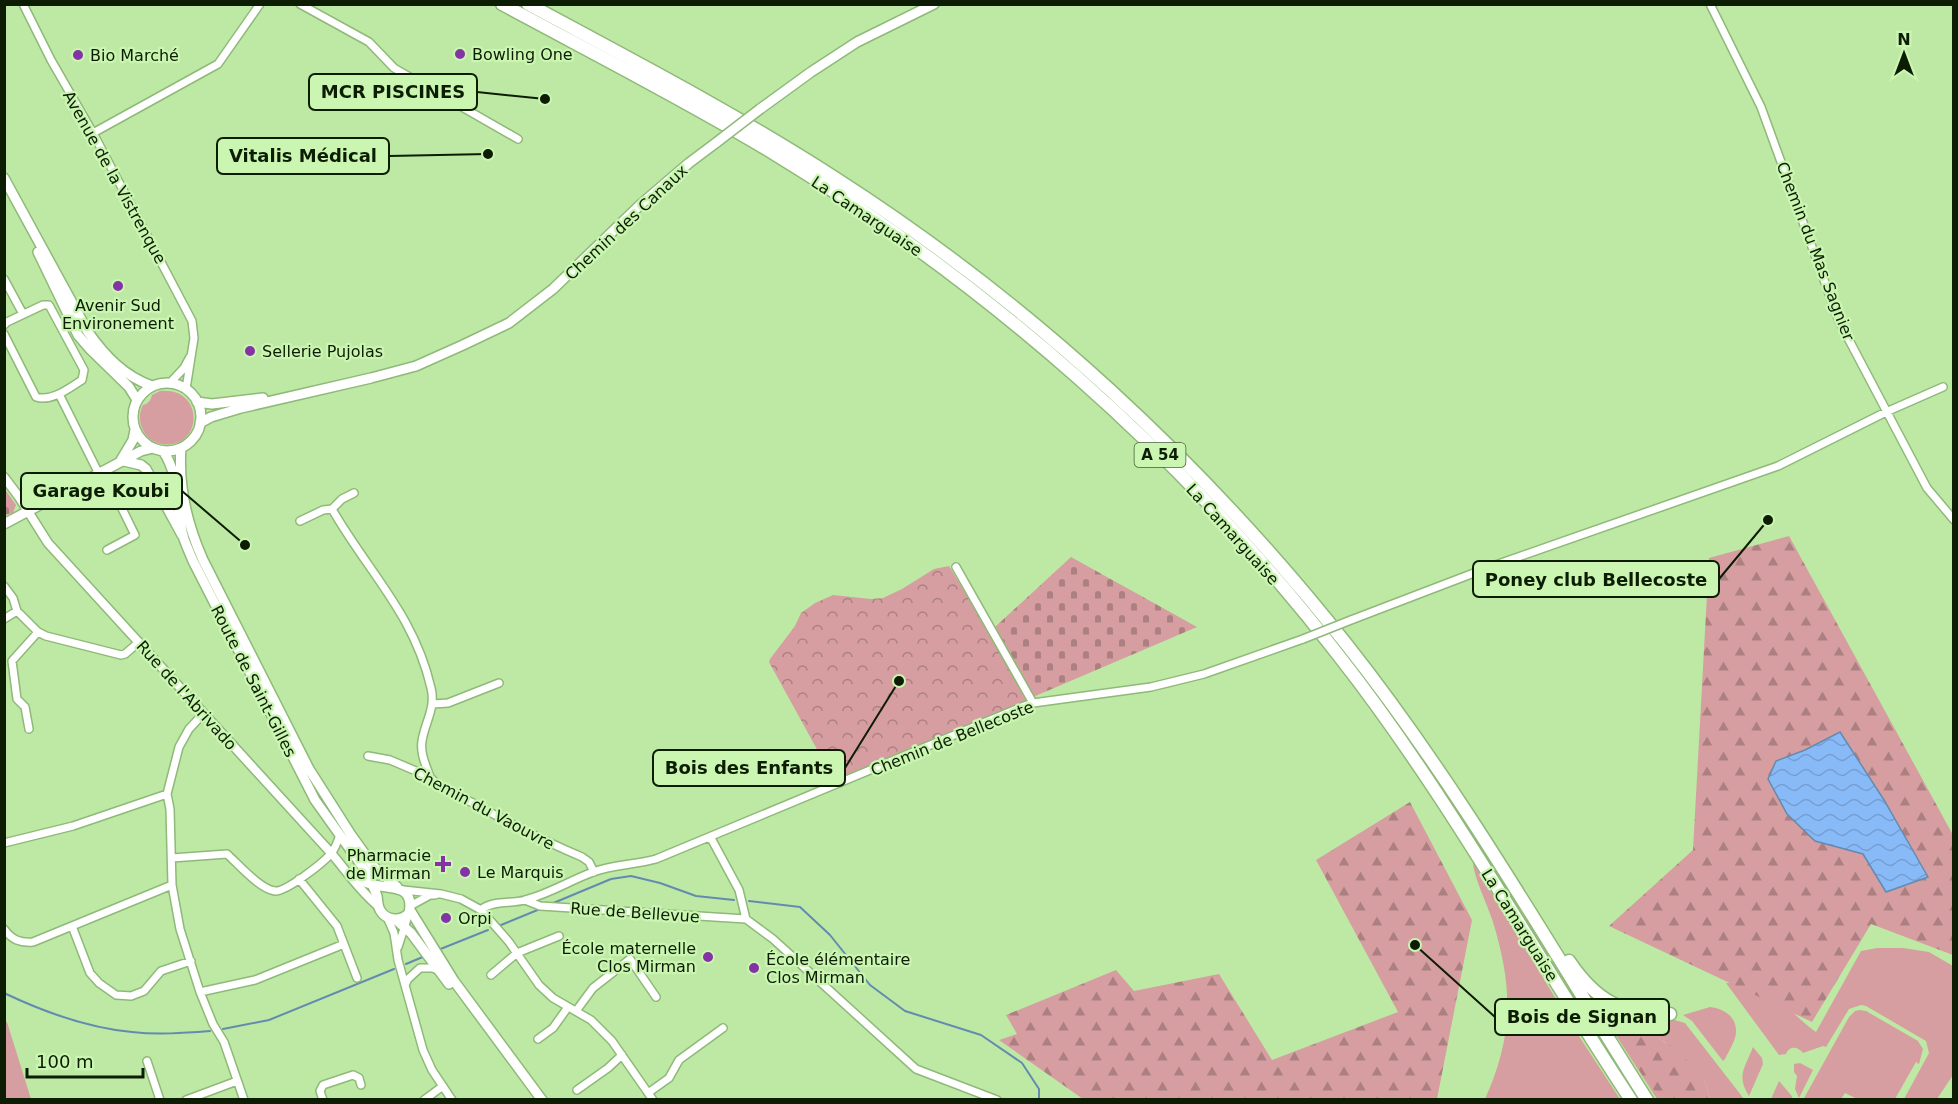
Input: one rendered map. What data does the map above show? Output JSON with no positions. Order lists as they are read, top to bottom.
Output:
{
  "streets": {
    "highway": ["La Camarguaise", "A 54"],
    "main road": ["Chemin des Canaux", "Route de Saint-Gilles"],
    "street": [
      "Avenue de la Vistrenque",
      "Chemin du Mas Sagnier",
      "Rue de l'Abrivado",
      "Chemin de Bellecoste",
      "Chemin du Vaouvre",
      "Rue de Bellevue"
    ]
  },
  "crossings": [
    ["Avenue de la Vistrenque", "Chemin des Canaux"],
    ["Avenue de la Vistrenque", "Route de Saint-Gilles"],
    ["Chemin des Canaux", "Route de Saint-Gilles"],
    ["Chemin du Mas Sagnier", "Chemin de Bellecoste"],
    ["Route de Saint-Gilles", "Rue de l'Abrivado"],
    ["Chemin de Bellecoste", "Chemin du Vaouvre"],
    ["Chemin de Bellecoste", "Rue de Bellevue"]
  ],
  "places": {
    "other": [
      "Bowling One",
      "Bio Marché",
      "MCR PISCINES",
      "Vitalis Médical",
      "Avenir Sud Environement",
      "Sellerie Pujolas",
      "Poney club Bellecoste",
      "Garage Koubi",
      "Bois des Enfants",
      "Le Marquis",
      "Orpi",
      "Bois de Signan",
      "École maternelle Clos Mirman",
      "École élémentaire Clos Mirman"
    ],
    "health": ["Pharmacie de Mirman"]
  },
  "scale_bar": "100 m",
  "north": "top"
}
